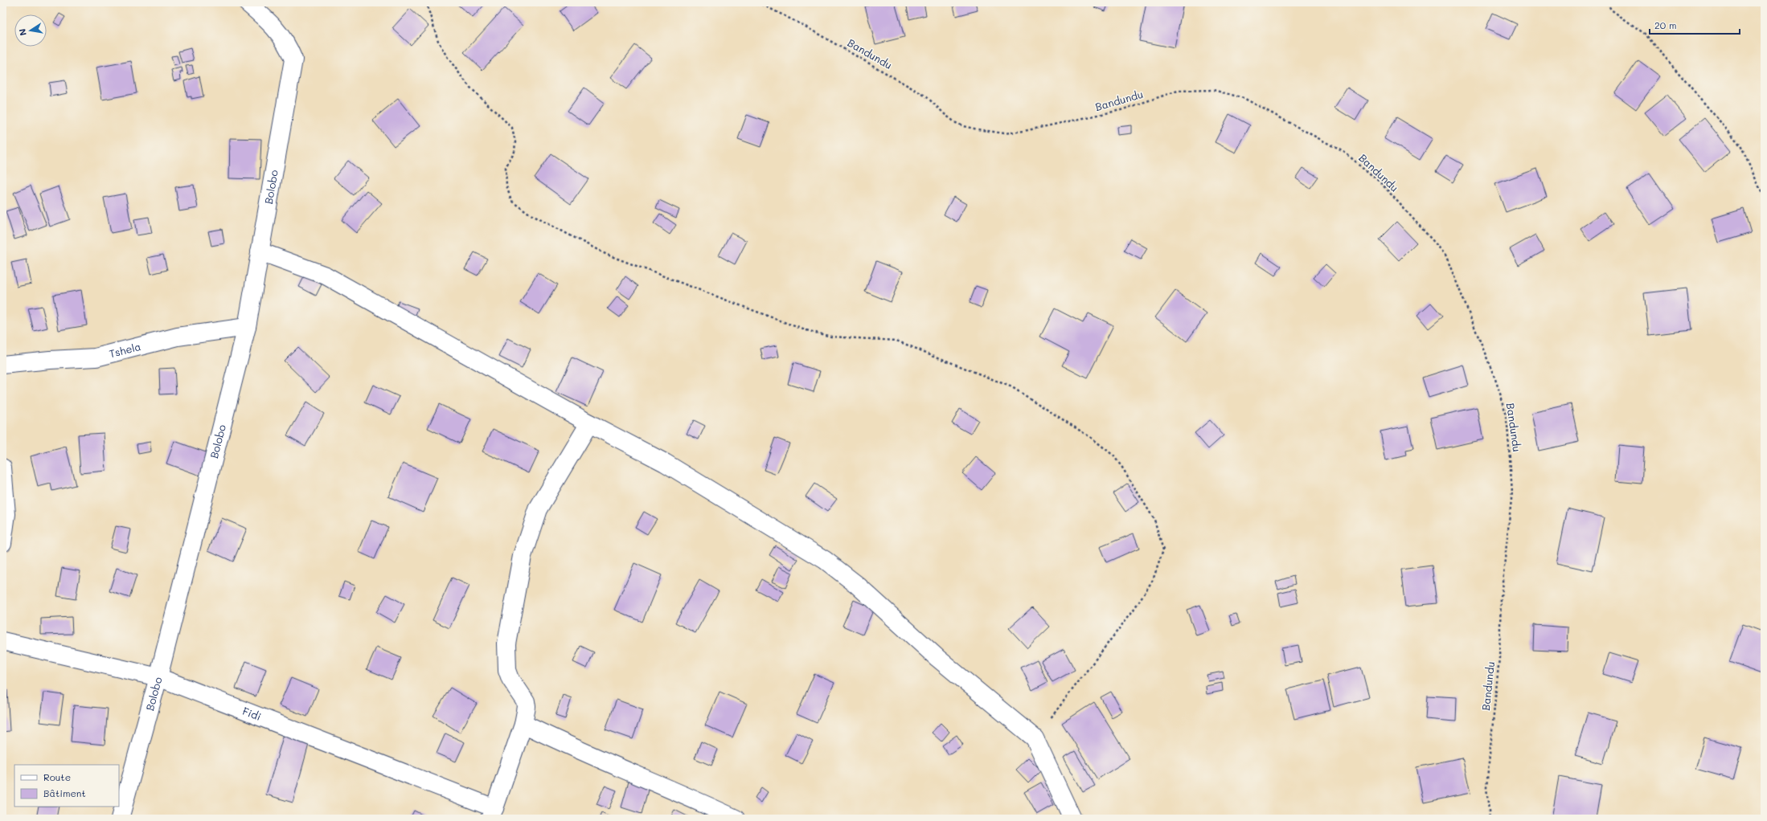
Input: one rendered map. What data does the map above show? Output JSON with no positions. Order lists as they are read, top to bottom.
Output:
{
  "streets": {
    "street": ["Bolobo", "Tshela", "Fidi"],
    "path": ["Bandundu"]
  },
  "crossings": [
    ["Bolobo", "Tshela"],
    ["Bolobo", "Fidi"]
  ],
  "legend": ["Route", "Bâtiment"],
  "scale_bar": "20 m",
  "north": "left"
}
